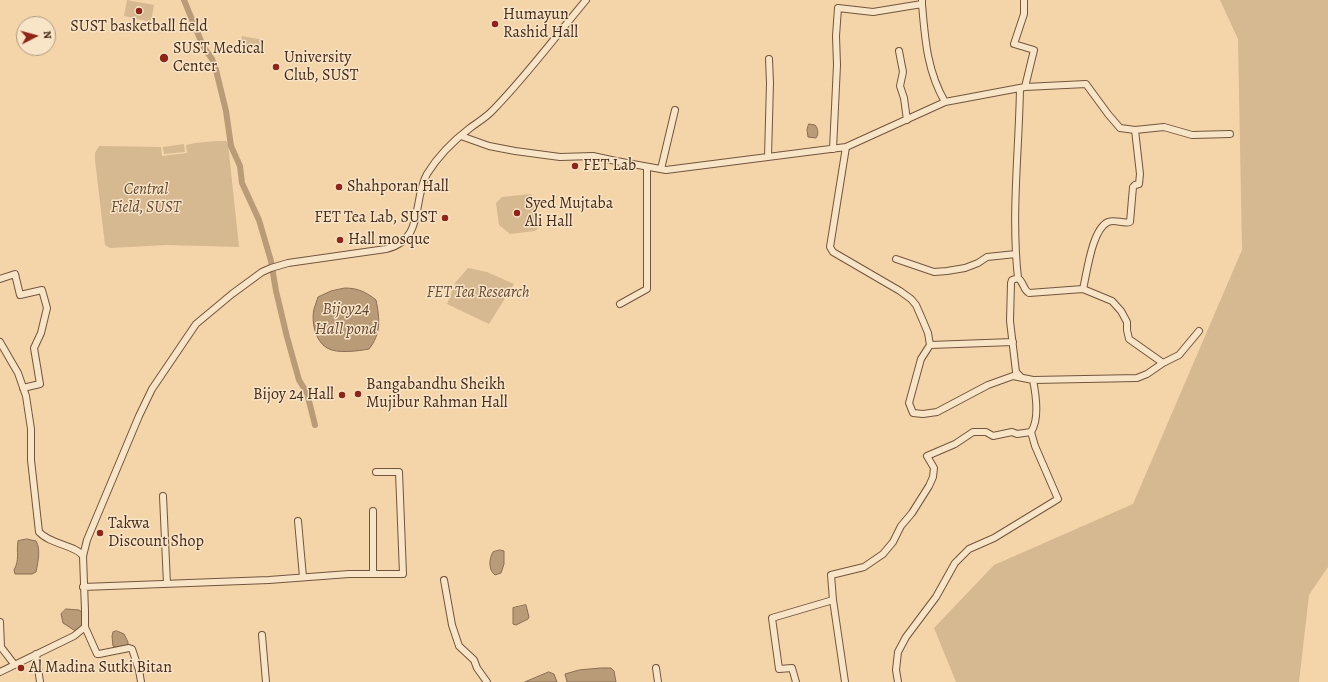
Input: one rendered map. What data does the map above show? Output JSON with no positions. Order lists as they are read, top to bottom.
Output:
{
  "water": ["Bijoy24 Hall pond"],
  "parks": ["Central Field, SUST", "FET Tea Research"],
  "places": [
    "SUST basketball field",
    "Humayun Rashid Hall",
    "SUST Medical Center",
    "University Club, SUST",
    "FET Lab",
    "Shahporan Hall",
    "Syed Mujtaba Ali Hall",
    "FET Tea Lab, SUST",
    "Hall mosque",
    "Bangabandhu Sheikh Mujibur Rahman Hall",
    "Bijoy 24 Hall",
    "Takwa Discount Shop",
    "Al Madina Sutki Bitan"
  ],
  "north": "right"
}
